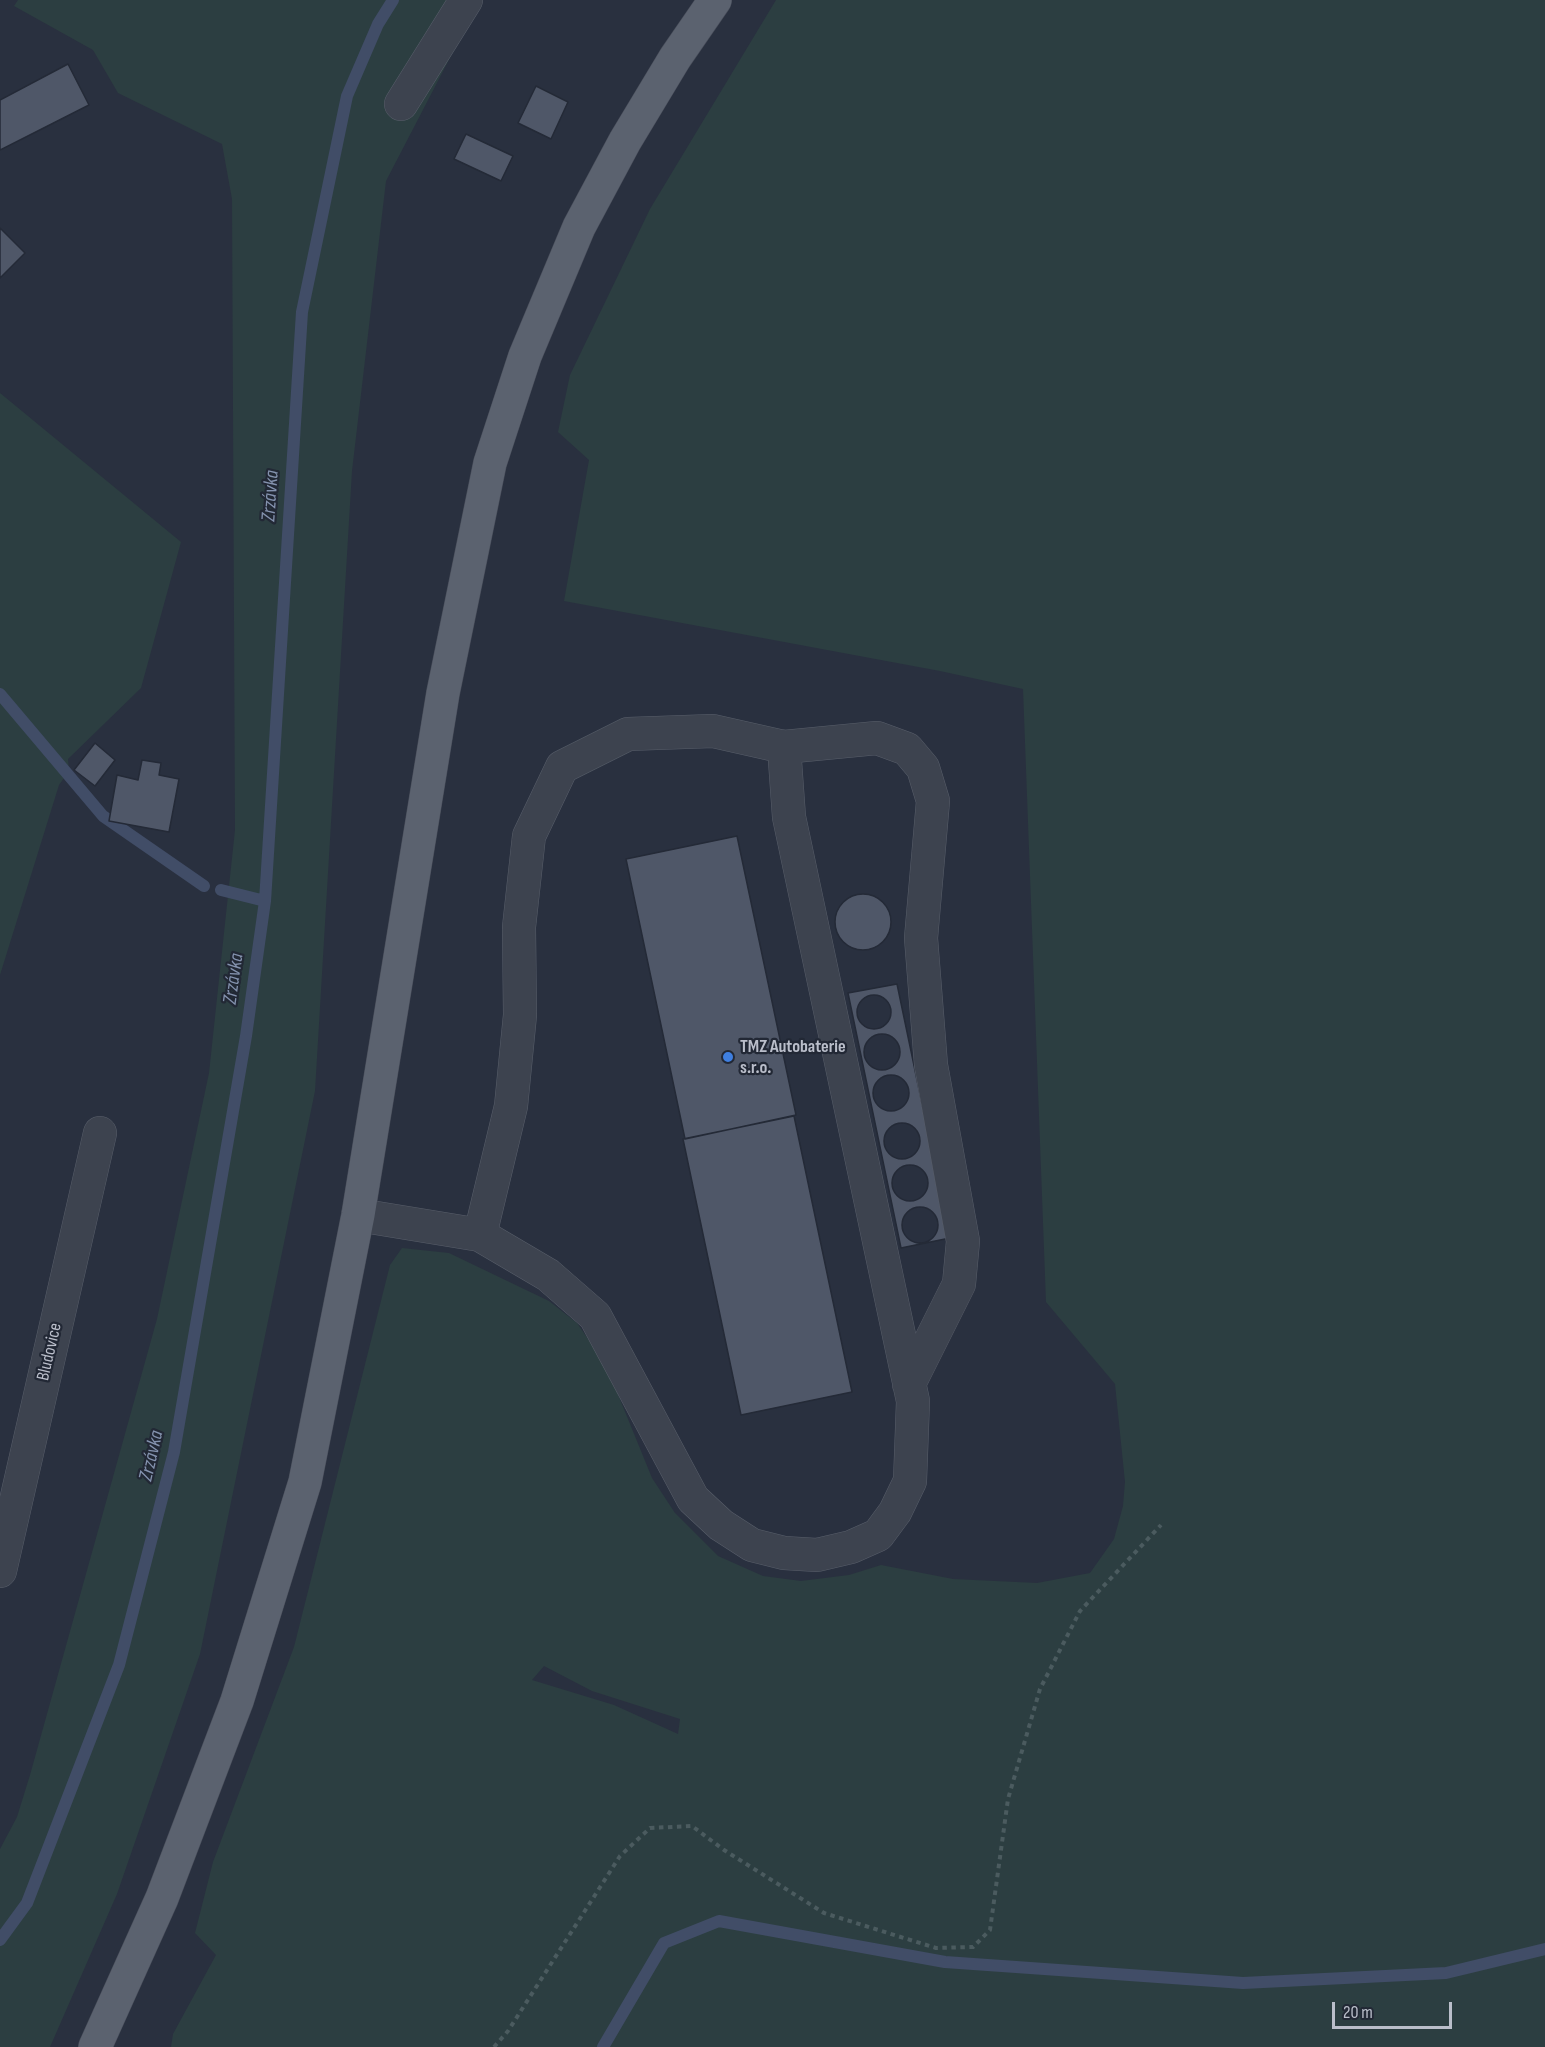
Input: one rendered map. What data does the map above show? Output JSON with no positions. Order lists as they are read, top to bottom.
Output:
{
  "streets": {
    "street": ["Bludovice"]
  },
  "water": ["Zrzávka"],
  "places": ["TMZ Autobaterie s.r.o."],
  "scale_bar": "20 m"
}
